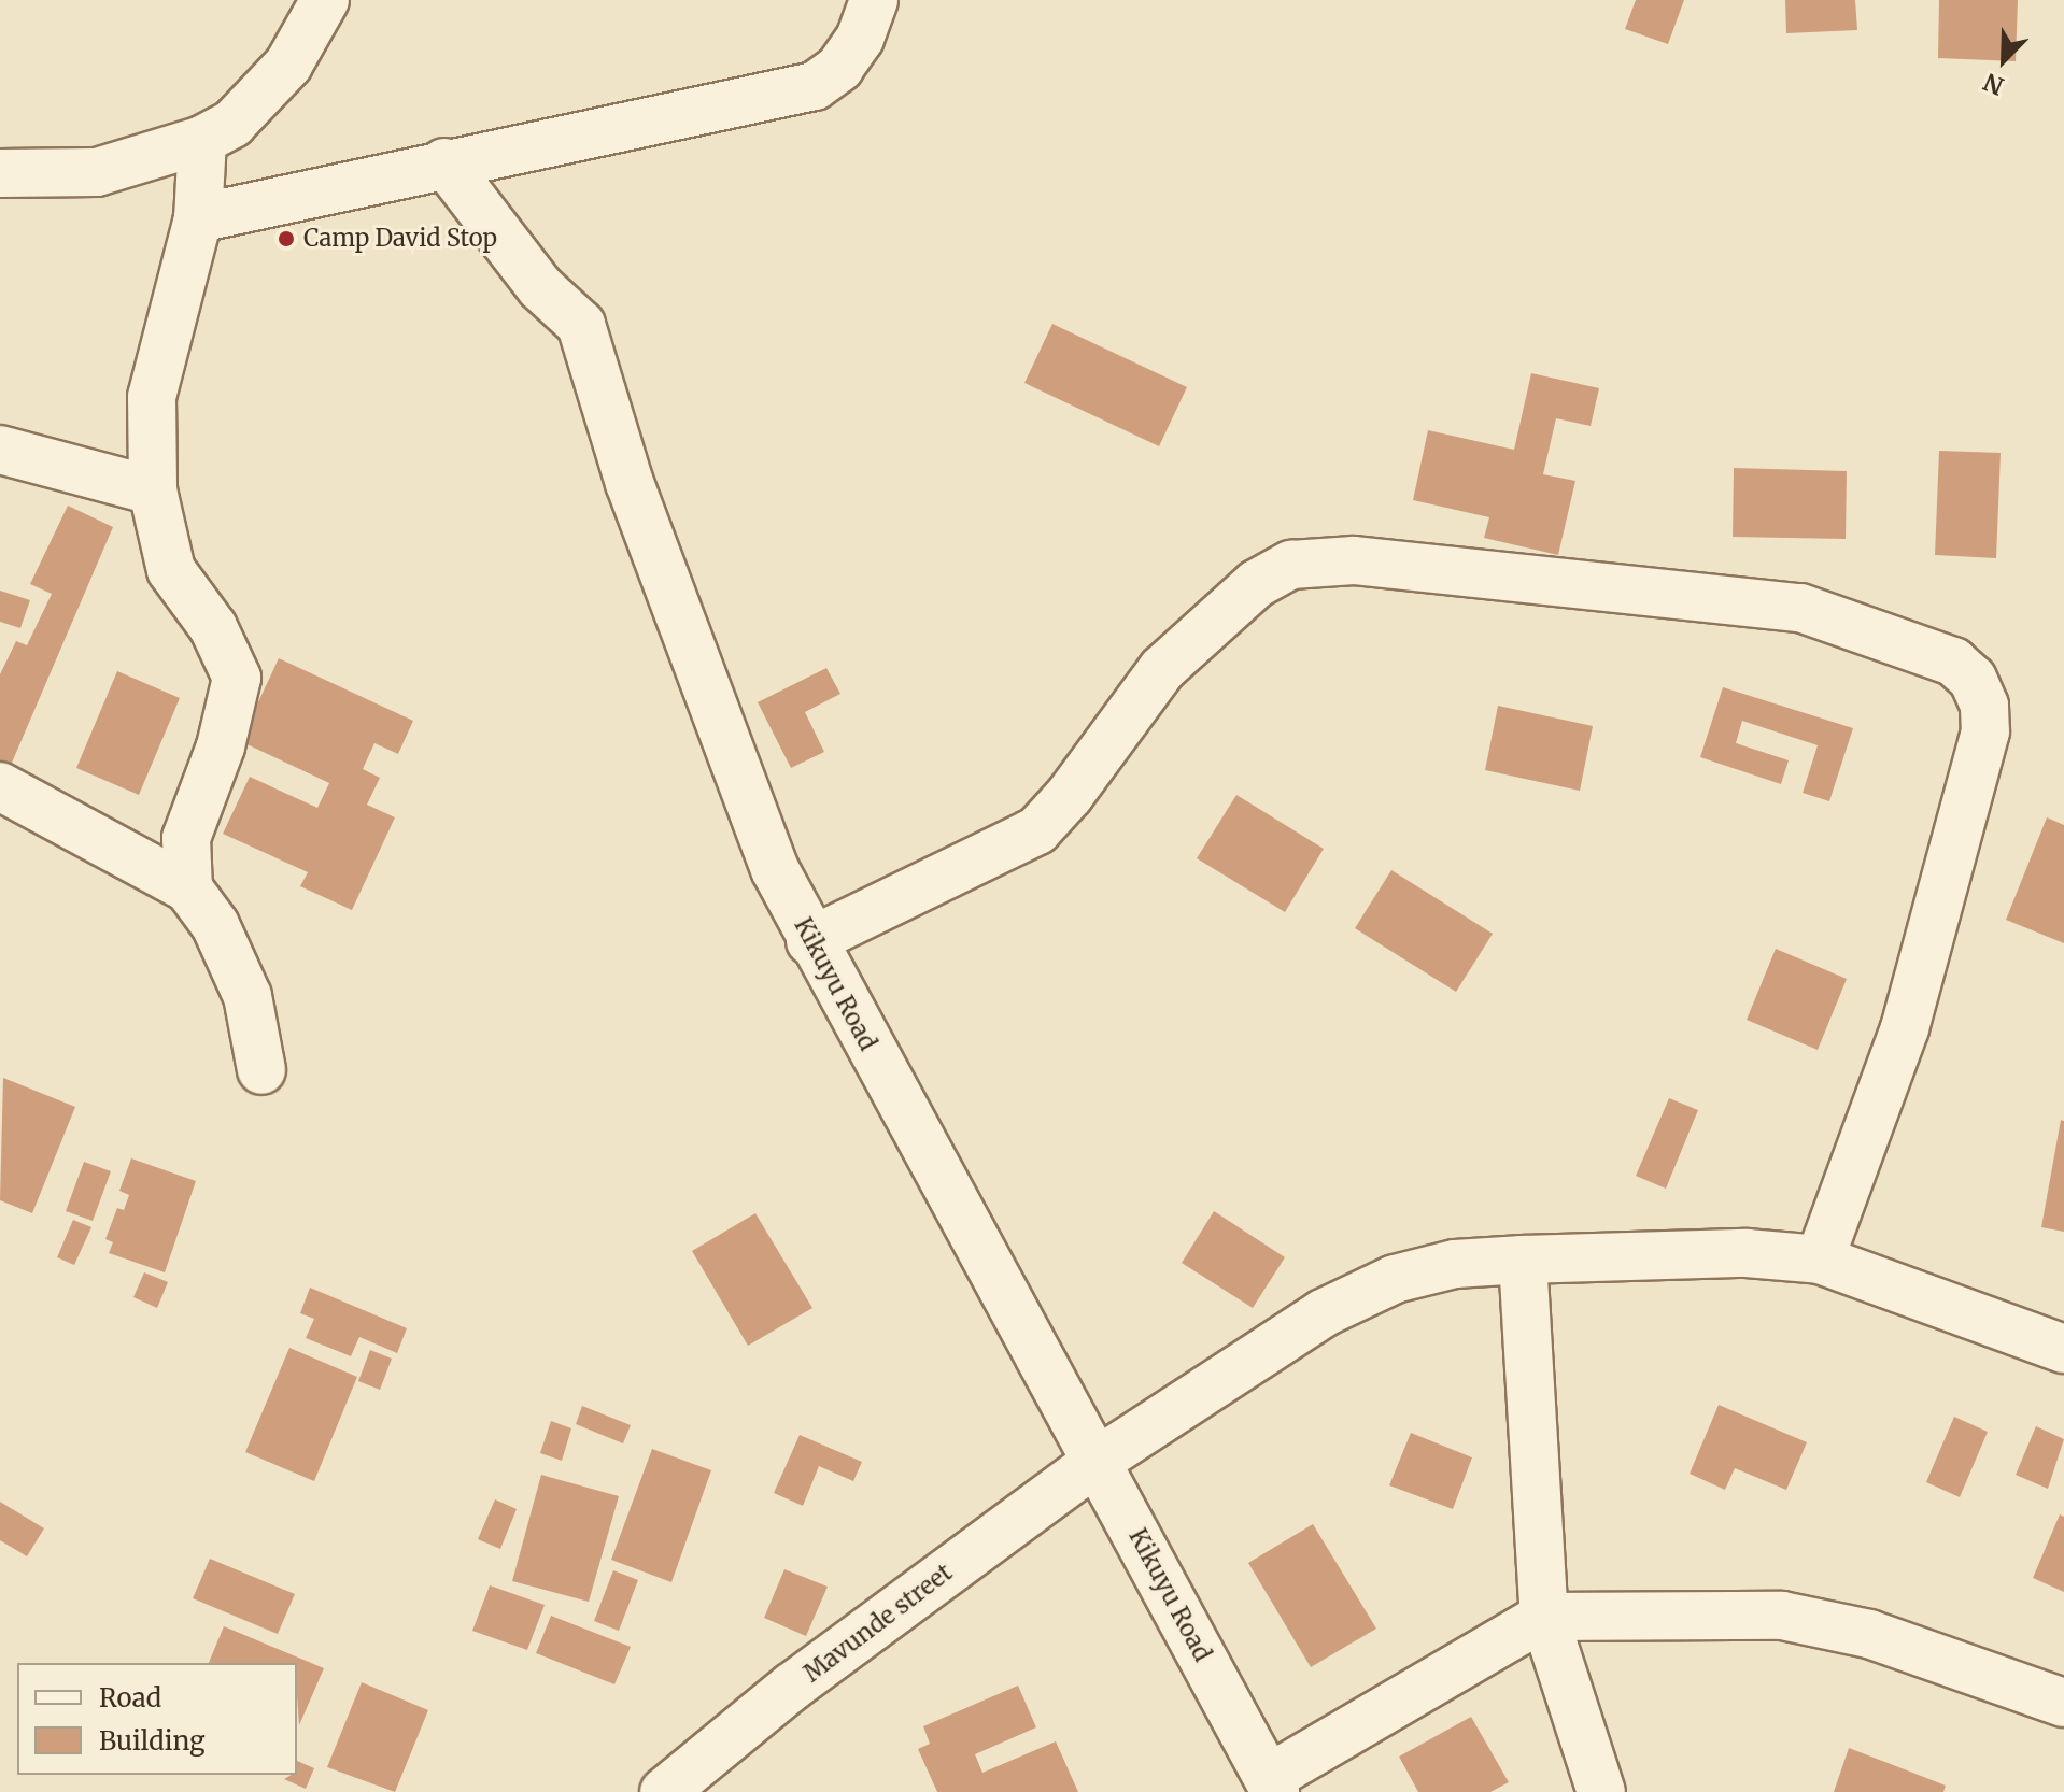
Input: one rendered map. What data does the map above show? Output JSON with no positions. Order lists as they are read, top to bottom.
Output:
{
  "streets": {
    "street": ["Kikuyu Road", "Mavunde street"]
  },
  "crossings": [
    ["Kikuyu Road", "Mavunde street"]
  ],
  "places": ["Camp David Stop"],
  "legend": ["Road", "Building"],
  "north": "bottom left"
}
